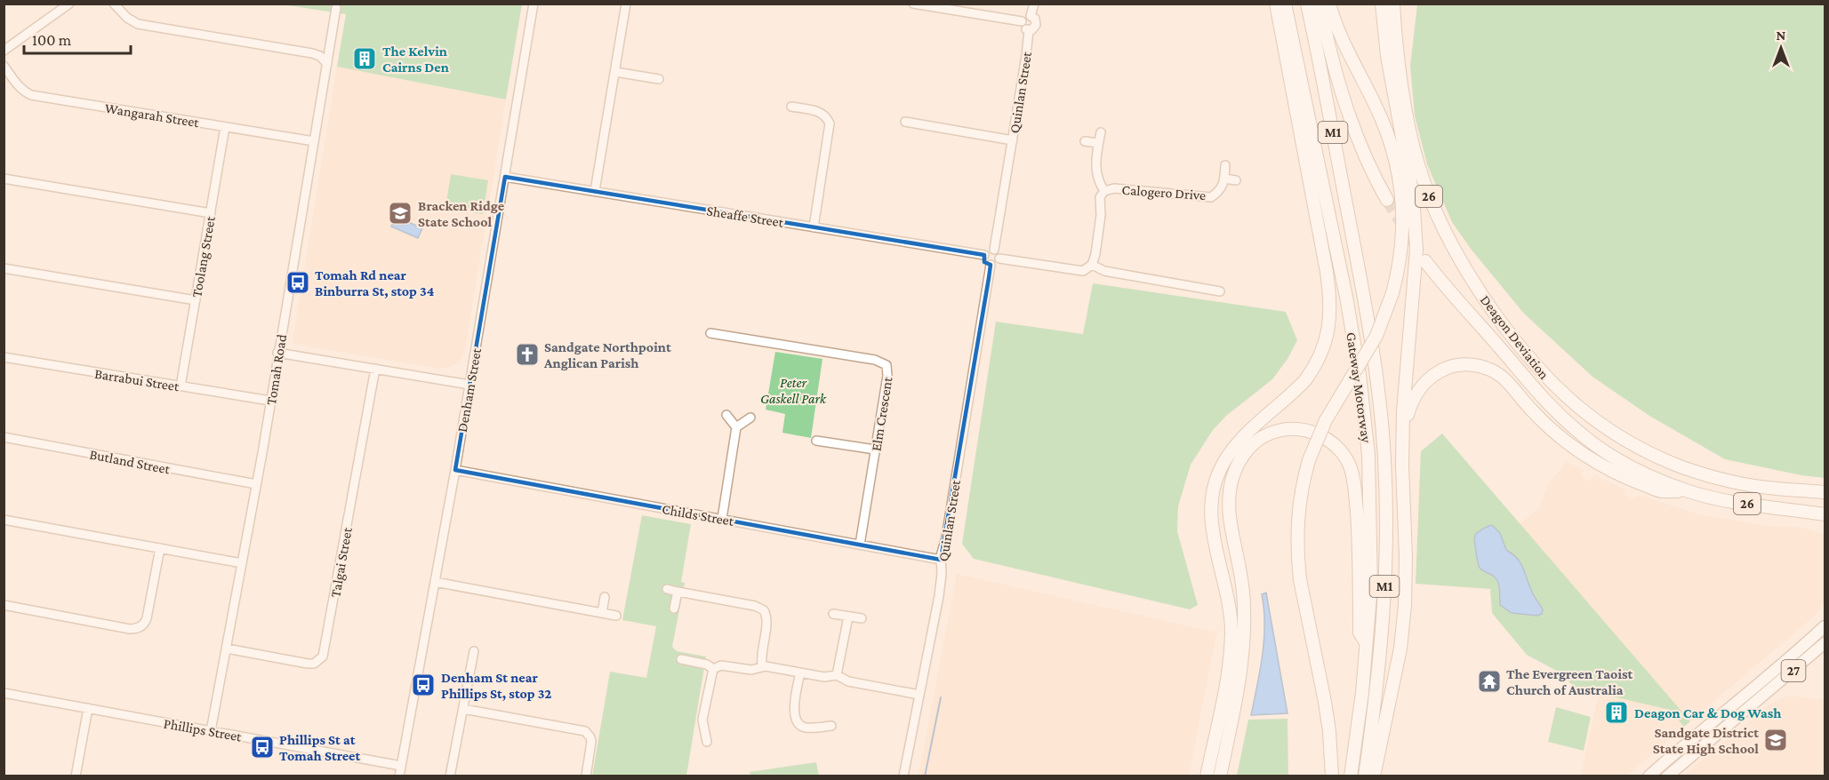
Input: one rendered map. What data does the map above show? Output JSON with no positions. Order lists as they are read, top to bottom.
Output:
{
  "streets": {
    "highway": [
      "M1",
      "26",
      "Deagon Deviation",
      "Gateway Motorway"
    ],
    "main road": ["27"],
    "street": [
      "Quinlan Street",
      "Wangarah Street",
      "Calogero Drive",
      "Sheaffe Street",
      "Toolang Street",
      "Tomah Road",
      "Barrabui Street",
      "Denham Street",
      "Elm Crescent",
      "Butland Street",
      "Childs Street",
      "Talgai Street",
      "Phillips Street"
    ]
  },
  "crossings": [
    ["Quinlan Street", "Sheaffe Street"],
    ["Quinlan Street", "Childs Street"],
    ["Wangarah Street", "Toolang Street"],
    ["Wangarah Street", "Tomah Road"],
    ["Sheaffe Street", "Denham Street"],
    ["Toolang Street", "Barrabui Street"],
    ["Tomah Road", "Barrabui Street"],
    ["Tomah Road", "Butland Street"],
    ["Tomah Road", "Talgai Street"],
    ["Tomah Road", "Phillips Street"],
    ["Denham Street", "Childs Street"],
    ["Denham Street", "Phillips Street"],
    ["Elm Crescent", "Childs Street"]
  ],
  "parks": ["Peter Gaskell Park"],
  "places": {
    "building": ["The Kelvin Cairns Den", "Deagon Car & Dog Wash"],
    "school or university": ["Bracken Ridge State School", "Sandgate District State High School"],
    "bus stop": ["Tomah Rd near Binburra St, stop 34", "Denham St near Phillips St, stop 32", "Phillips St at Tomah Street"],
    "church": ["Sandgate Northpoint Anglican Parish"],
    "temple": ["The Evergreen Taoist Church of Australia"]
  },
  "scale_bar": "100 m",
  "north": "top"
}
